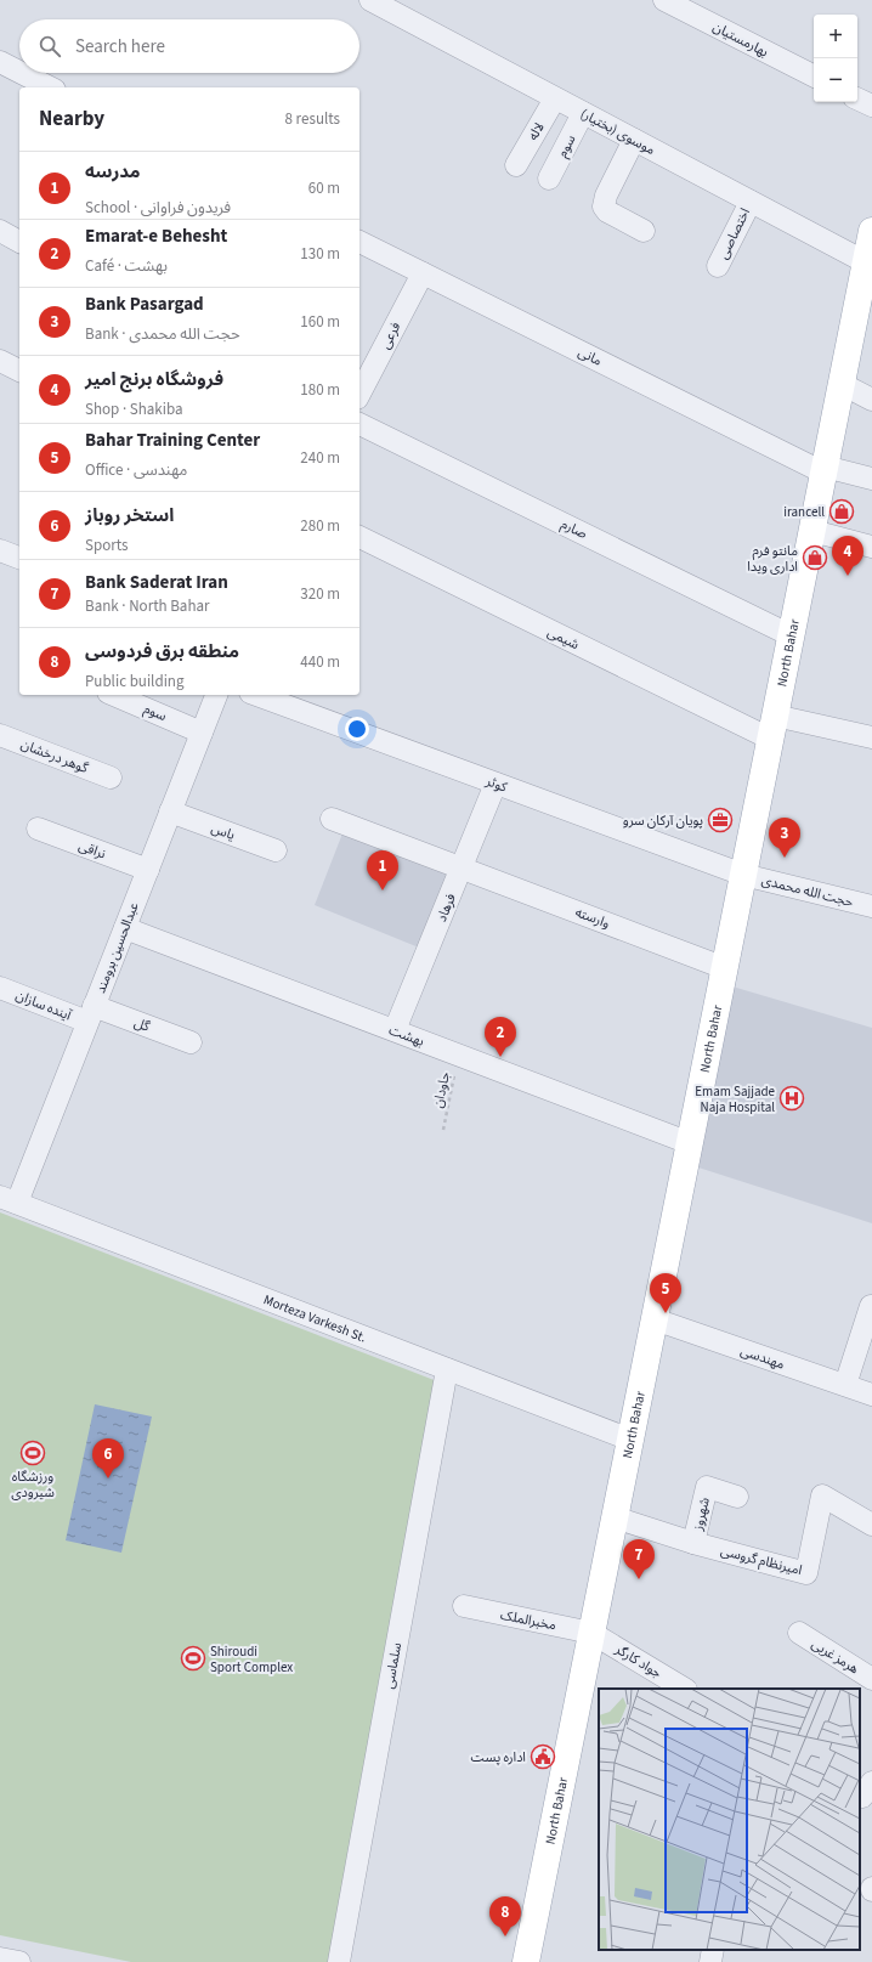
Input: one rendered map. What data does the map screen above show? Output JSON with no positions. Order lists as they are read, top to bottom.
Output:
{
  "streets": {
    "main road": ["North Bahar"],
    "street": [
      "بهارمستیان",
      "لاله",
      "موسوی (بختیار)",
      "سوم",
      "اختصاصی",
      "فرعی",
      "مانی",
      "صارم",
      "شیمی",
      "گوهر درخشان",
      "کوثر",
      "یاس",
      "نراقی",
      "حجت الله محمدی",
      "فرهاد",
      "وارسته",
      "عبدالحسین برومند",
      "آینده سازان",
      "گل",
      "بهشت",
      "Morteza Varkesh St.",
      "مهندسی",
      "شهروز",
      "امیرنظام گروسی",
      "مخبرالملک",
      "هرمز غربی",
      "جواد کارگر",
      "سلماسی"
    ],
    "path": ["جاودان"]
  },
  "crossings": [
    ["لاله", "موسوی (بختیار)"],
    ["موسوی (بختیار)", "سوم"],
    ["موسوی (بختیار)", "اختصاصی"],
    ["موسوی (بختیار)", "North Bahar"],
    ["سوم", "عبدالحسین برومند"],
    ["فرعی", "مانی"],
    ["مانی", "North Bahar"],
    ["صارم", "North Bahar"],
    ["شیمی", "North Bahar"],
    ["North Bahar", "کوثر"],
    ["North Bahar", "حجت الله محمدی"],
    ["North Bahar", "وارسته"],
    ["North Bahar", "بهشت"],
    ["North Bahar", "Morteza Varkesh St."],
    ["North Bahar", "مهندسی"],
    ["North Bahar", "امیرنظام گروسی"],
    ["North Bahar", "مخبرالملک"],
    ["North Bahar", "جواد کارگر"],
    ["کوثر", "حجت الله محمدی"],
    ["کوثر", "فرهاد"],
    ["یاس", "عبدالحسین برومند"],
    ["نراقی", "عبدالحسین برومند"],
    ["فرهاد", "وارسته"],
    ["فرهاد", "بهشت"],
    ["عبدالحسین برومند", "آینده سازان"],
    ["عبدالحسین برومند", "گل"],
    ["عبدالحسین برومند", "بهشت"],
    ["عبدالحسین برومند", "Morteza Varkesh St."],
    ["آینده سازان", "گل"],
    ["بهشت", "جاودان"],
    ["Morteza Varkesh St.", "سلماسی"],
    ["شهروز", "امیرنظام گروسی"],
    ["مخبرالملک", "جواد کارگر"]
  ],
  "places": {
    "shop": ["irancell", "مانتو فرم اداری ویدا"],
    "office": ["پویان آرکان سرو"],
    "hospital": ["Emam Sajjade Naja Hospital"],
    "sports": ["ورزشگاه شیرودی", "Shiroudi Sport Complex"],
    "public building": ["اداره پست"]
  },
  "page": {
    "map_buttons": ["+", "−"],
    "search": "Search here",
    "heading": ["Nearby", "8 results"],
    "list": [
      {
        "mark": "1",
        "name": "مدرسه",
        "note": "School · فریدون فراوانی",
        "value": "60 m"
      },
      {
        "mark": "2",
        "name": "Emarat-e Behesht",
        "note": "Café · بهشت",
        "value": "130 m"
      },
      {
        "mark": "3",
        "name": "Bank Pasargad",
        "note": "Bank · حجت الله محمدی",
        "value": "160 m"
      },
      {
        "mark": "4",
        "name": "فروشگاه برنج امیر",
        "note": "Shop · Shakiba",
        "value": "180 m"
      },
      {
        "mark": "5",
        "name": "Bahar Training Center",
        "note": "Office · مهندسی",
        "value": "240 m"
      },
      {
        "mark": "6",
        "name": "استخر روباز",
        "note": "Sports",
        "value": "280 m"
      },
      {
        "mark": "7",
        "name": "Bank Saderat Iran",
        "note": "Bank · North Bahar",
        "value": "320 m"
      },
      {
        "mark": "8",
        "name": "منطقه برق فردوسی",
        "note": "Public building",
        "value": "440 m"
      }
    ],
    "pins": [
      "4",
      "3",
      "1",
      "2",
      "5",
      "6",
      "7",
      "8"
    ]
  }
}
